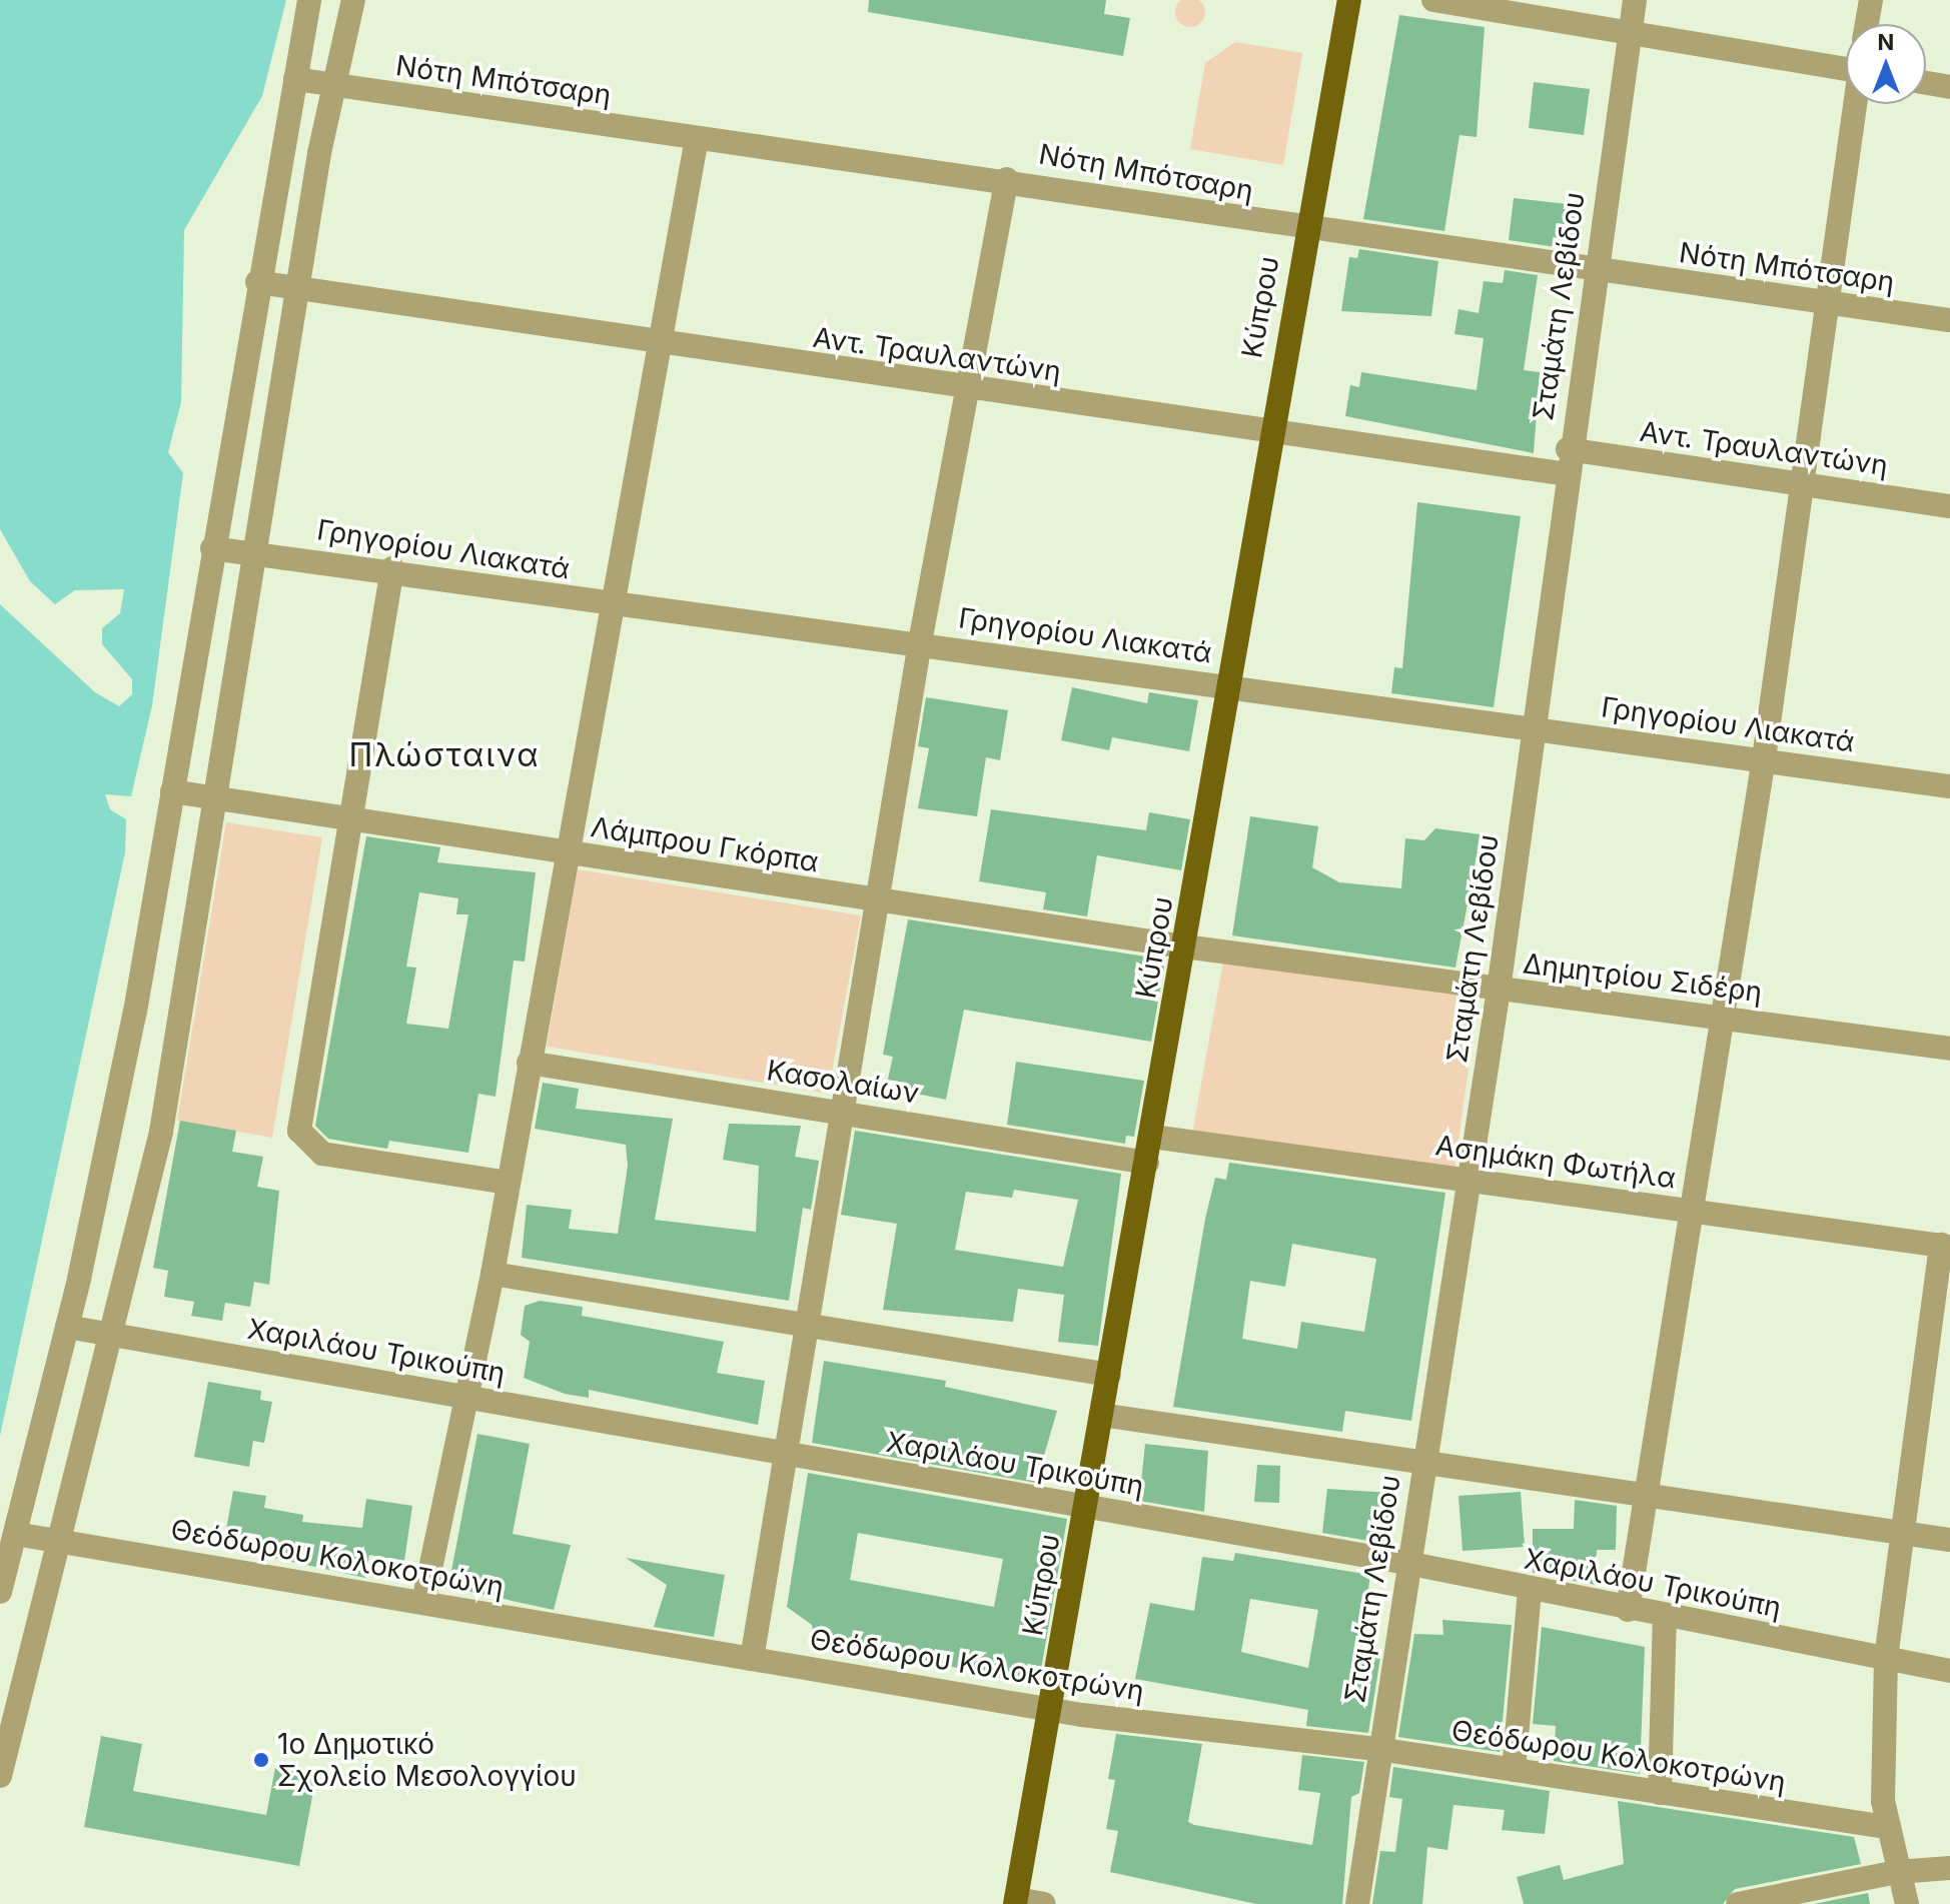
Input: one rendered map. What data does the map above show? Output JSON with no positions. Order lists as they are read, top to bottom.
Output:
{
  "streets": {
    "main road": ["Κύπρου"],
    "street": [
      "Νότη Μπότσαρη",
      "Σταμάτη Λεβίδου",
      "Αντ. Τραυλαντώνη",
      "Γρηγορίου Λιακατά",
      "Λάμπρου Γκόρπα",
      "Δημητρίου Σιδέρη",
      "Κασολαίων",
      "Ασημάκη Φωτήλα",
      "Χαριλάου Τρικούπη",
      "Θεόδωρου Κολοκοτρώνη"
    ]
  },
  "crossings": [
    ["Νότη Μπότσαρη", "Σταμάτη Λεβίδου"],
    ["Νότη Μπότσαρη", "Κύπρου"],
    ["Σταμάτη Λεβίδου", "Αντ. Τραυλαντώνη"],
    ["Σταμάτη Λεβίδου", "Γρηγορίου Λιακατά"],
    ["Σταμάτη Λεβίδου", "Δημητρίου Σιδέρη"],
    ["Σταμάτη Λεβίδου", "Ασημάκη Φωτήλα"],
    ["Σταμάτη Λεβίδου", "Χαριλάου Τρικούπη"],
    ["Σταμάτη Λεβίδου", "Θεόδωρου Κολοκοτρώνη"],
    ["Κύπρου", "Αντ. Τραυλαντώνη"],
    ["Κύπρου", "Γρηγορίου Λιακατά"],
    ["Κύπρου", "Λάμπρου Γκόρπα"],
    ["Κύπρου", "Δημητρίου Σιδέρη"],
    ["Κύπρου", "Κασολαίων"],
    ["Κύπρου", "Ασημάκη Φωτήλα"],
    ["Κύπρου", "Χαριλάου Τρικούπη"],
    ["Κύπρου", "Θεόδωρου Κολοκοτρώνη"],
    ["Λάμπρου Γκόρπα", "Δημητρίου Σιδέρη"]
  ],
  "districts": ["Πλώσταινα"],
  "places": ["1ο Δημοτικό Σχολείο Μεσολογγίου"],
  "north": "top"
}
